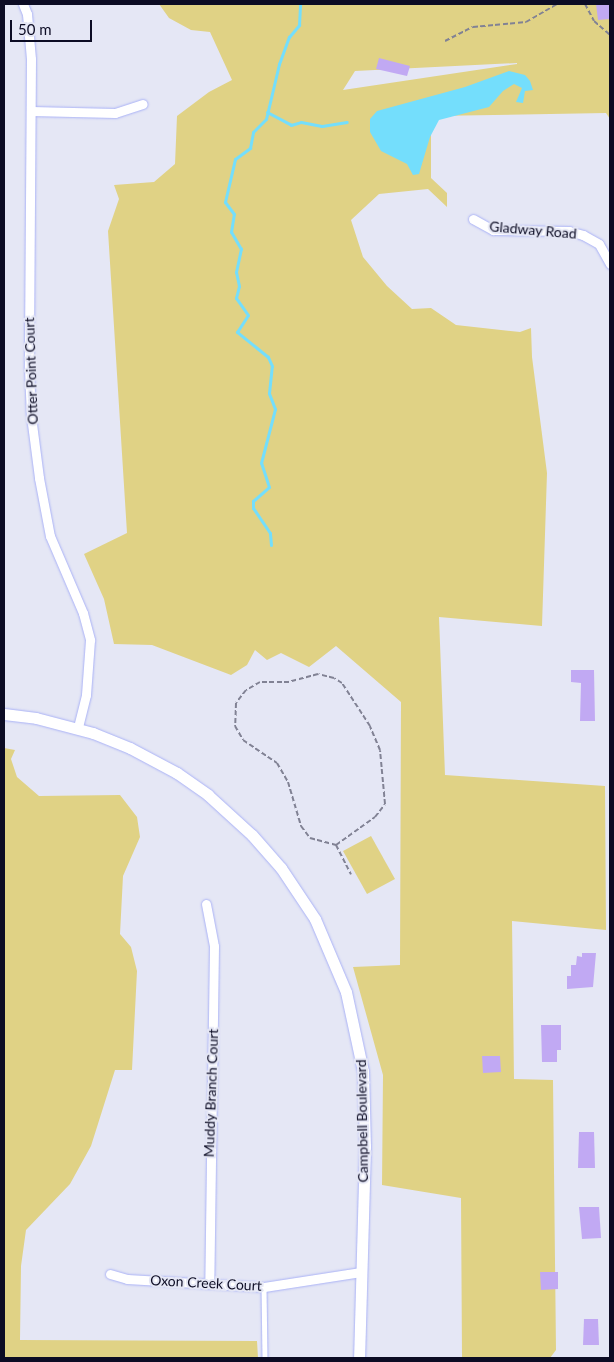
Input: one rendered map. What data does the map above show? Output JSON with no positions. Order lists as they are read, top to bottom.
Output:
{
  "streets": {
    "street": [
      "Gladway Road",
      "Otter Point Court",
      "Muddy Branch Court",
      "Campbell Boulevard",
      "Oxon Creek Court"
    ]
  },
  "crossings": [
    ["Otter Point Court", "Campbell Boulevard"],
    ["Muddy Branch Court", "Oxon Creek Court"],
    ["Campbell Boulevard", "Oxon Creek Court"]
  ],
  "scale_bar": "50 m"
}
